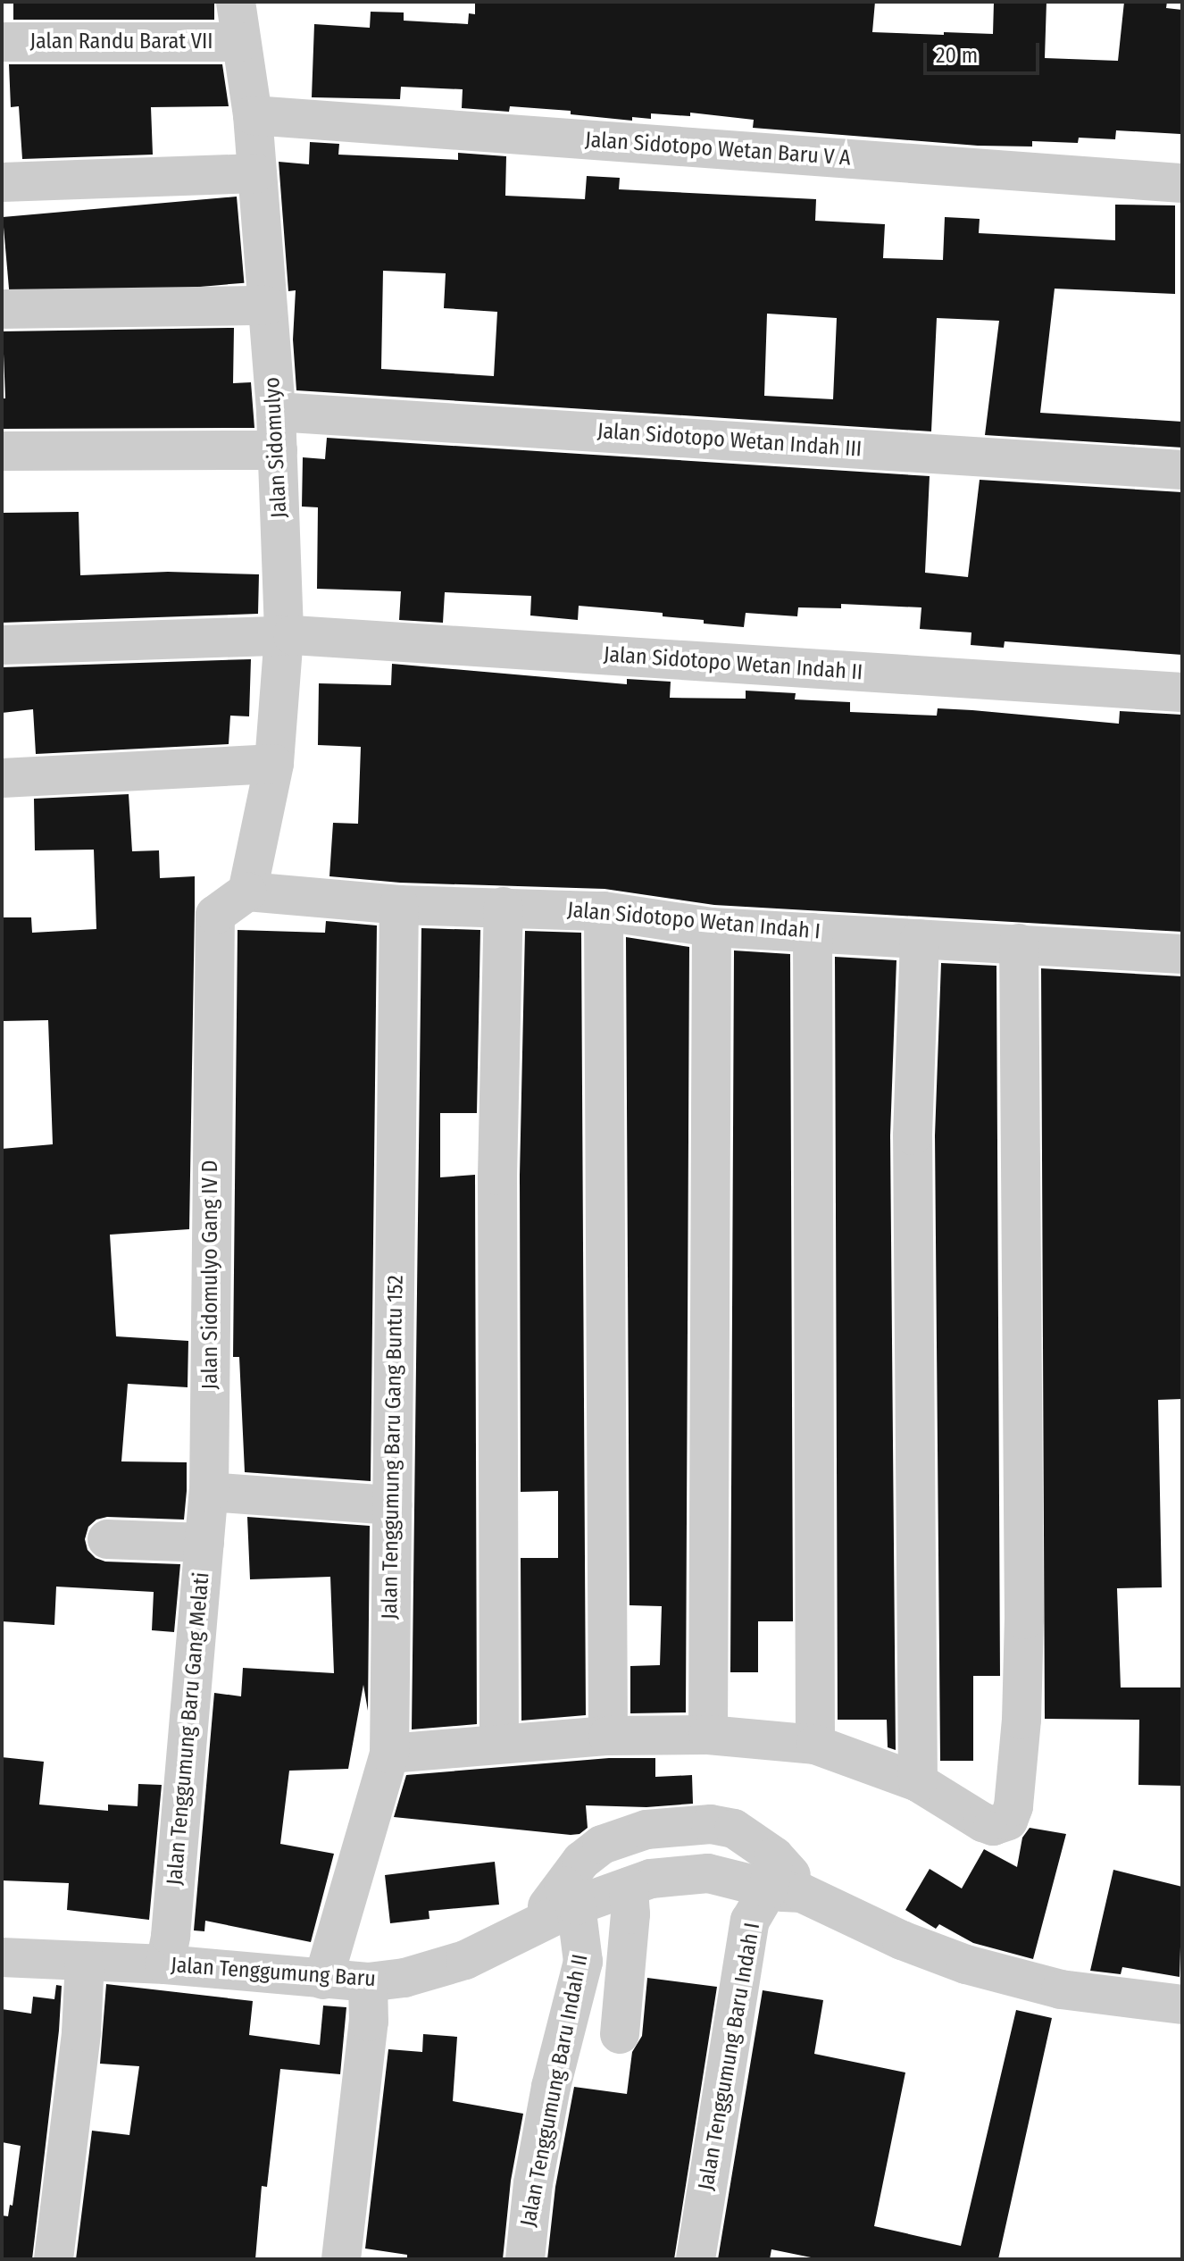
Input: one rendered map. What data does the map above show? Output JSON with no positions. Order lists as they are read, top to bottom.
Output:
{
  "streets": {
    "street": [
      "Jalan Randu Barat VII",
      "Jalan Sidotopo Wetan Baru V A",
      "Jalan Sidotopo Wetan Indah III",
      "Jalan Sidomulyo",
      "Jalan Sidotopo Wetan Indah II",
      "Jalan Sidotopo Wetan Indah I",
      "Jalan Sidomulyo Gang IV D",
      "Jalan Tenggumung Baru Gang Buntu 152",
      "Jalan Tenggumung Baru Gang Melati",
      "Jalan Tenggumung Baru",
      "Jalan Tenggumung Baru Indah I",
      "Jalan Tenggumung Baru Indah II"
    ]
  },
  "crossings": [
    ["Jalan Randu Barat VII", "Jalan Sidomulyo"],
    ["Jalan Sidotopo Wetan Baru V A", "Jalan Sidomulyo"],
    ["Jalan Sidotopo Wetan Indah III", "Jalan Sidomulyo"],
    ["Jalan Sidomulyo", "Jalan Sidotopo Wetan Indah II"],
    ["Jalan Sidomulyo", "Jalan Sidotopo Wetan Indah I"],
    ["Jalan Sidomulyo", "Jalan Sidomulyo Gang IV D"],
    ["Jalan Sidotopo Wetan Indah I", "Jalan Sidomulyo Gang IV D"],
    ["Jalan Sidotopo Wetan Indah I", "Jalan Tenggumung Baru Gang Buntu 152"],
    ["Jalan Sidomulyo Gang IV D", "Jalan Tenggumung Baru Gang Melati"],
    ["Jalan Tenggumung Baru Gang Buntu 152", "Jalan Tenggumung Baru"],
    ["Jalan Tenggumung Baru Gang Melati", "Jalan Tenggumung Baru"],
    ["Jalan Tenggumung Baru", "Jalan Tenggumung Baru Indah I"],
    ["Jalan Tenggumung Baru", "Jalan Tenggumung Baru Indah II"]
  ],
  "scale_bar": "20 m"
}
